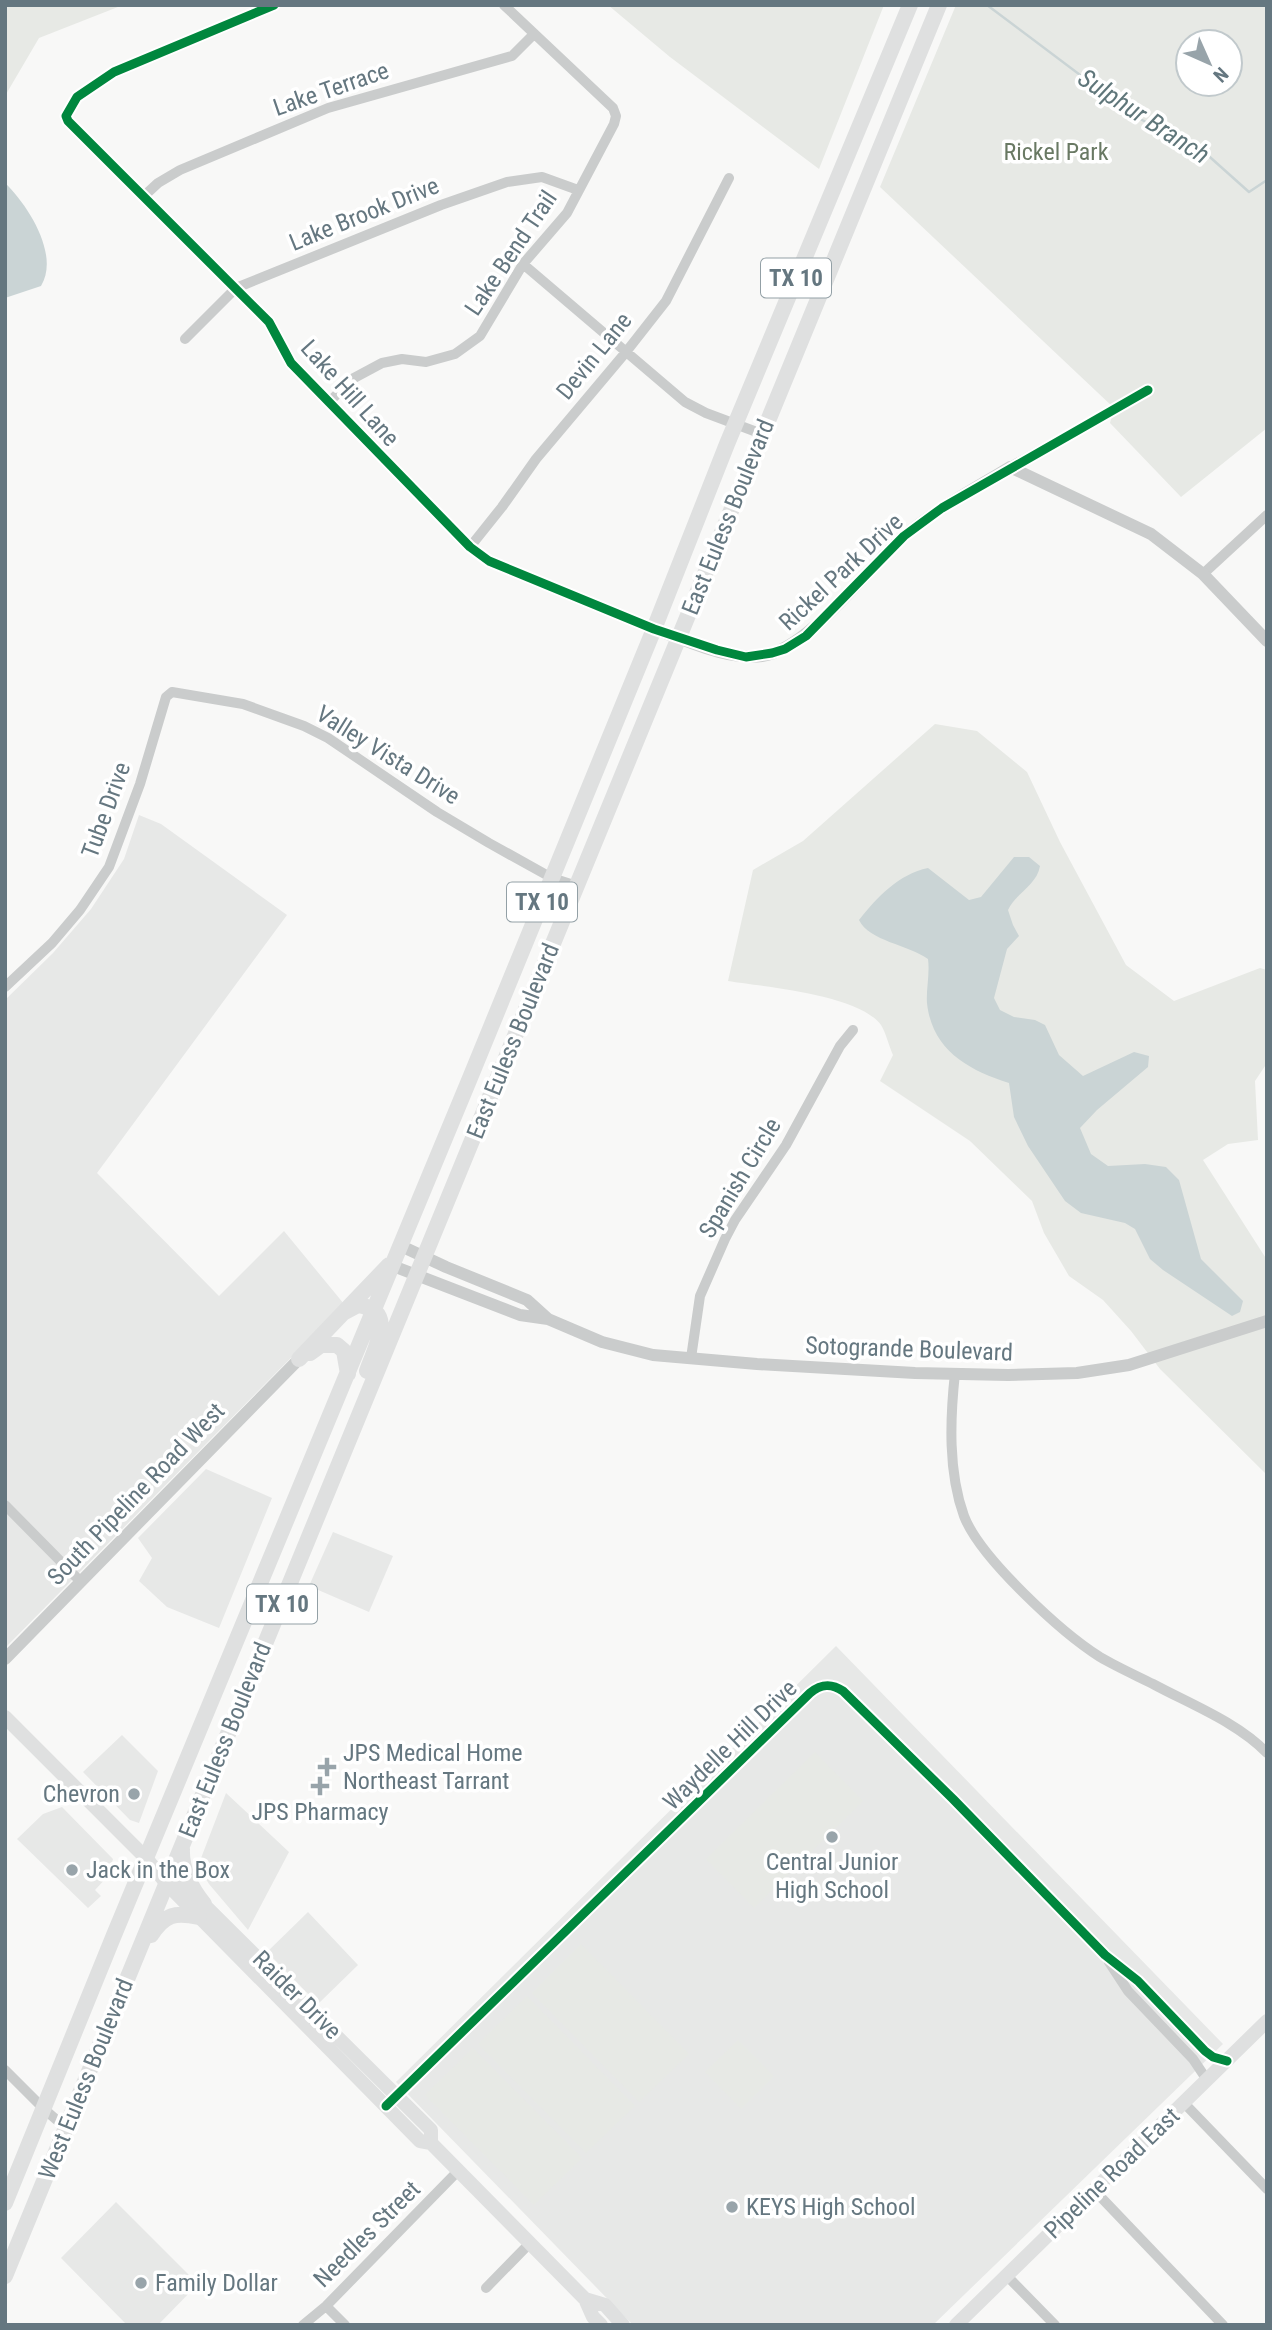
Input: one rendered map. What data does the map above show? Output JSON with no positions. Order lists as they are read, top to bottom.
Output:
{
  "streets": {
    "main road": [
      "TX 10",
      "East Euless Boulevard",
      "Raider Drive",
      "West Euless Boulevard",
      "Pipeline Road East"
    ],
    "street": [
      "Lake Terrace",
      "Lake Brook Drive",
      "Lake Bend Trail",
      "Devin Lane",
      "Lake Hill Lane",
      "Rickel Park Drive",
      "Valley Vista Drive",
      "Tube Drive",
      "Spanish Circle",
      "Sotogrande Boulevard",
      "South Pipeline Road West",
      "Waydelle Hill Drive",
      "Needles Street"
    ]
  },
  "crossings": [
    ["Lake Terrace", "Lake Bend Trail"],
    ["Lake Terrace", "Lake Hill Lane"],
    ["Lake Brook Drive", "Lake Bend Trail"],
    ["Lake Brook Drive", "Lake Hill Lane"],
    ["Lake Bend Trail", "Lake Hill Lane"],
    ["Devin Lane", "Lake Hill Lane"],
    ["Lake Hill Lane", "East Euless Boulevard"],
    ["Lake Hill Lane", "Rickel Park Drive"],
    ["East Euless Boulevard", "Rickel Park Drive"],
    ["East Euless Boulevard", "Valley Vista Drive"],
    ["East Euless Boulevard", "Sotogrande Boulevard"],
    ["East Euless Boulevard", "Raider Drive"],
    ["East Euless Boulevard", "West Euless Boulevard"],
    ["Valley Vista Drive", "Tube Drive"],
    ["Spanish Circle", "Sotogrande Boulevard"],
    ["Waydelle Hill Drive", "Raider Drive"],
    ["Waydelle Hill Drive", "Pipeline Road East"],
    ["Raider Drive", "West Euless Boulevard"],
    ["Raider Drive", "Needles Street"]
  ],
  "water": ["Sulphur Branch"],
  "parks": ["Rickel Park"],
  "places": {
    "health": ["JPS Medical Home Northeast Tarrant", "JPS Pharmacy"],
    "other": [
      "Chevron",
      "Central Junior High School",
      "Jack in the Box",
      "KEYS High School",
      "Family Dollar"
    ]
  },
  "north": "bottom right"
}
